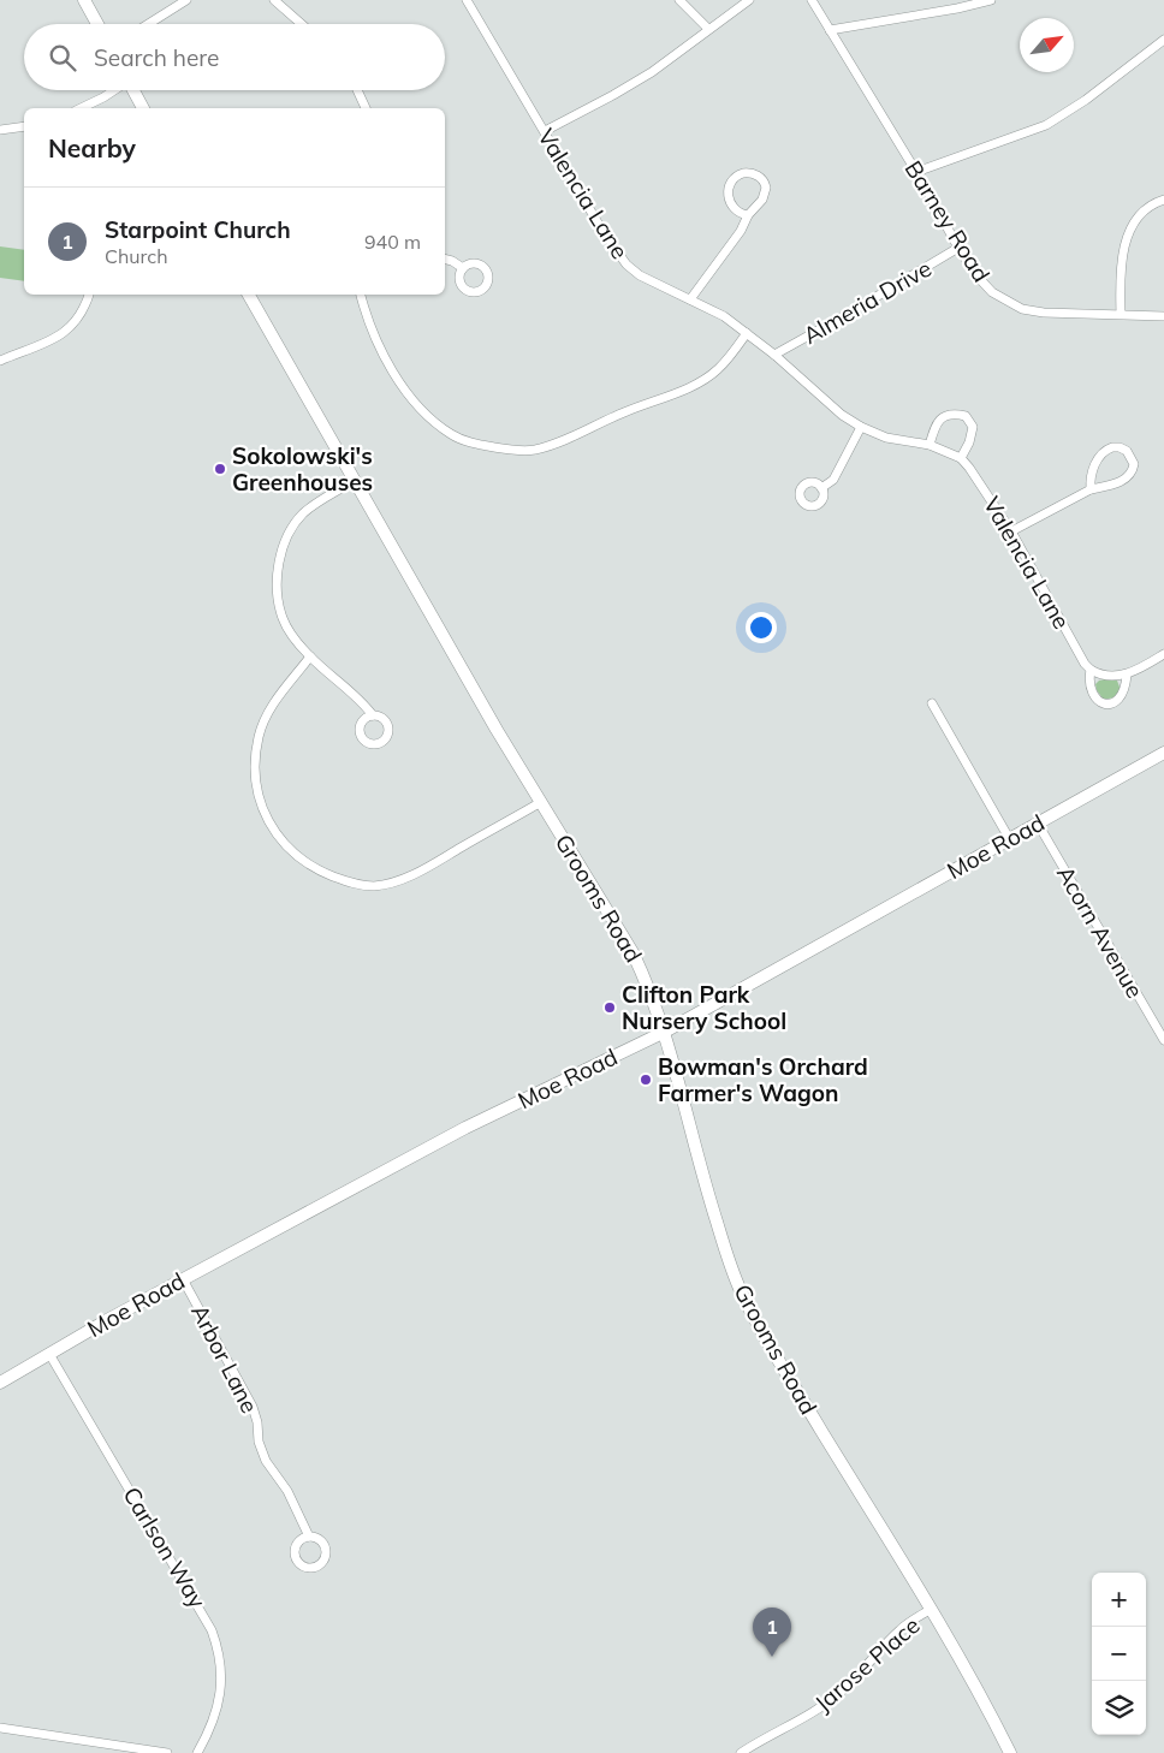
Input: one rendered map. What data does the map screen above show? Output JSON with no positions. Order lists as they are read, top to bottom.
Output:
{
  "streets": {
    "street": [
      "Valencia Lane",
      "Barney Road",
      "Almeria Drive",
      "Moe Road",
      "Grooms Road",
      "Acorn Avenue",
      "Arbor Lane",
      "Carlson Way",
      "Jarose Place"
    ]
  },
  "crossings": [
    ["Valencia Lane", "Almeria Drive"],
    ["Barney Road", "Almeria Drive"],
    ["Moe Road", "Grooms Road"],
    ["Moe Road", "Acorn Avenue"],
    ["Moe Road", "Arbor Lane"],
    ["Moe Road", "Carlson Way"],
    ["Grooms Road", "Jarose Place"]
  ],
  "places": ["Sokolowski's Greenhouses", "Clifton Park Nursery School", "Bowman's Orchard Farmer's Wagon"],
  "north": "top right",
  "page": {
    "search": "Search here",
    "heading": "Nearby",
    "list": [
      {
        "mark": "1",
        "name": "Starpoint Church",
        "note": "Church",
        "value": "940 m"
      }
    ],
    "map_buttons": ["+", "−"],
    "pins": "1"
  }
}
